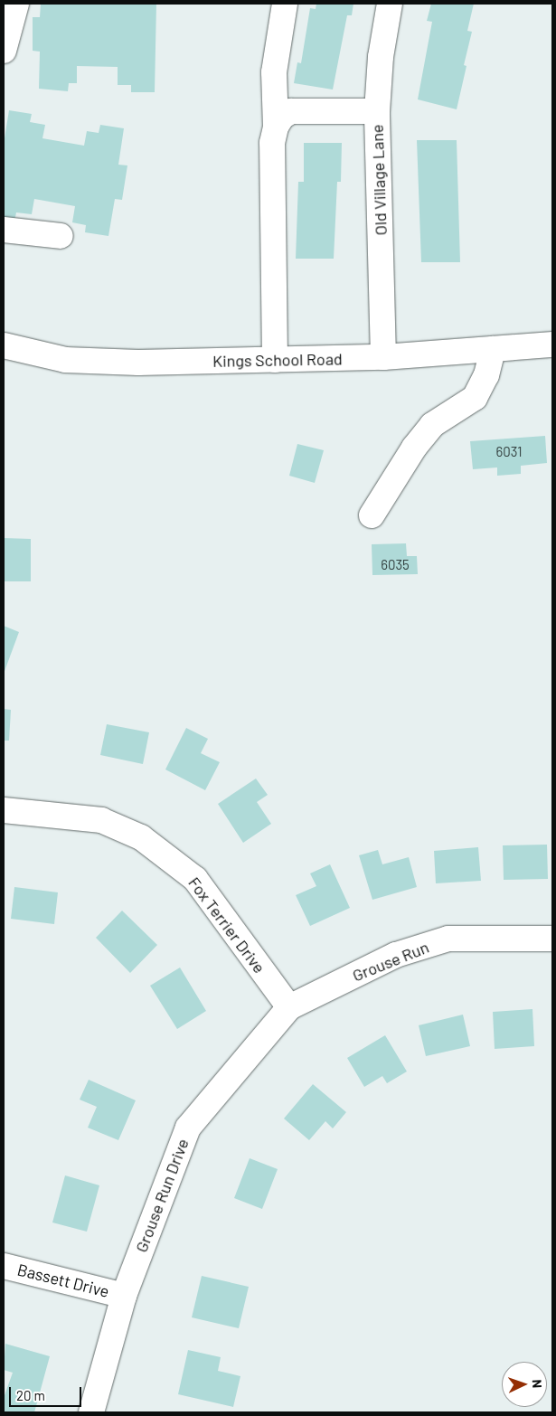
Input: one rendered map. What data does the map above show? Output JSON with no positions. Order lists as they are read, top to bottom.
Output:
{
  "streets": {
    "street": [
      "Old Village Lane",
      "Kings School Road",
      "Fox Terrier Drive",
      "Grouse Run",
      "Grouse Run Drive",
      "Bassett Drive"
    ]
  },
  "crossings": [
    ["Old Village Lane", "Kings School Road"],
    ["Fox Terrier Drive", "Grouse Run"],
    ["Fox Terrier Drive", "Grouse Run Drive"],
    ["Grouse Run", "Grouse Run Drive"],
    ["Grouse Run Drive", "Bassett Drive"]
  ],
  "house_numbers": ["6031", "6035"],
  "scale_bar": "20 m",
  "north": "right"
}
